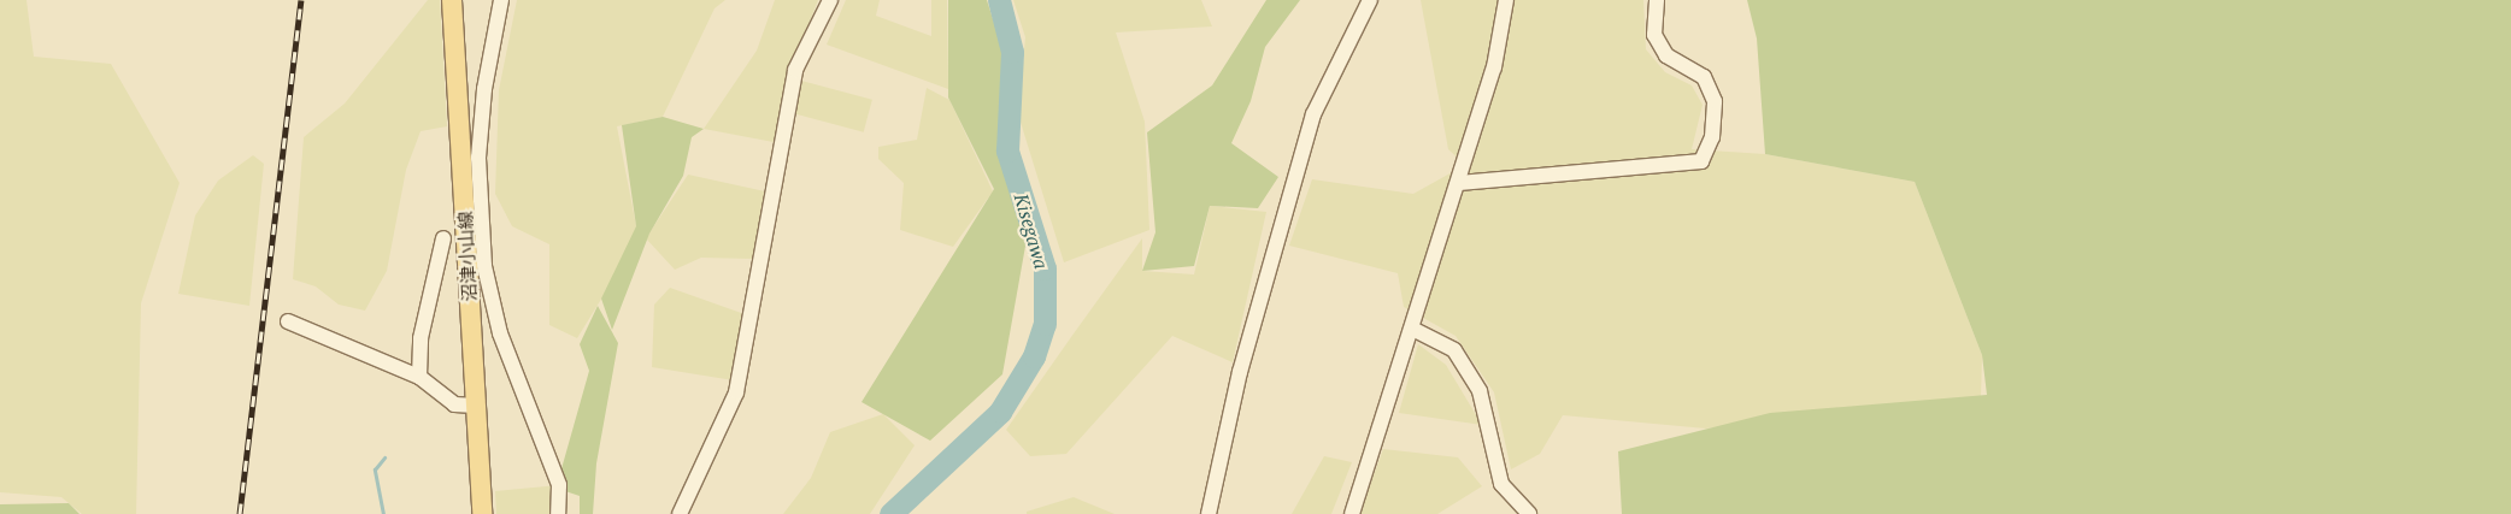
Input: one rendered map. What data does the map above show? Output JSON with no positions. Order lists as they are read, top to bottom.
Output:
{
  "streets": {
    "main road": ["沼津小山線"]
  },
  "water": ["Kisegawa"]
}
